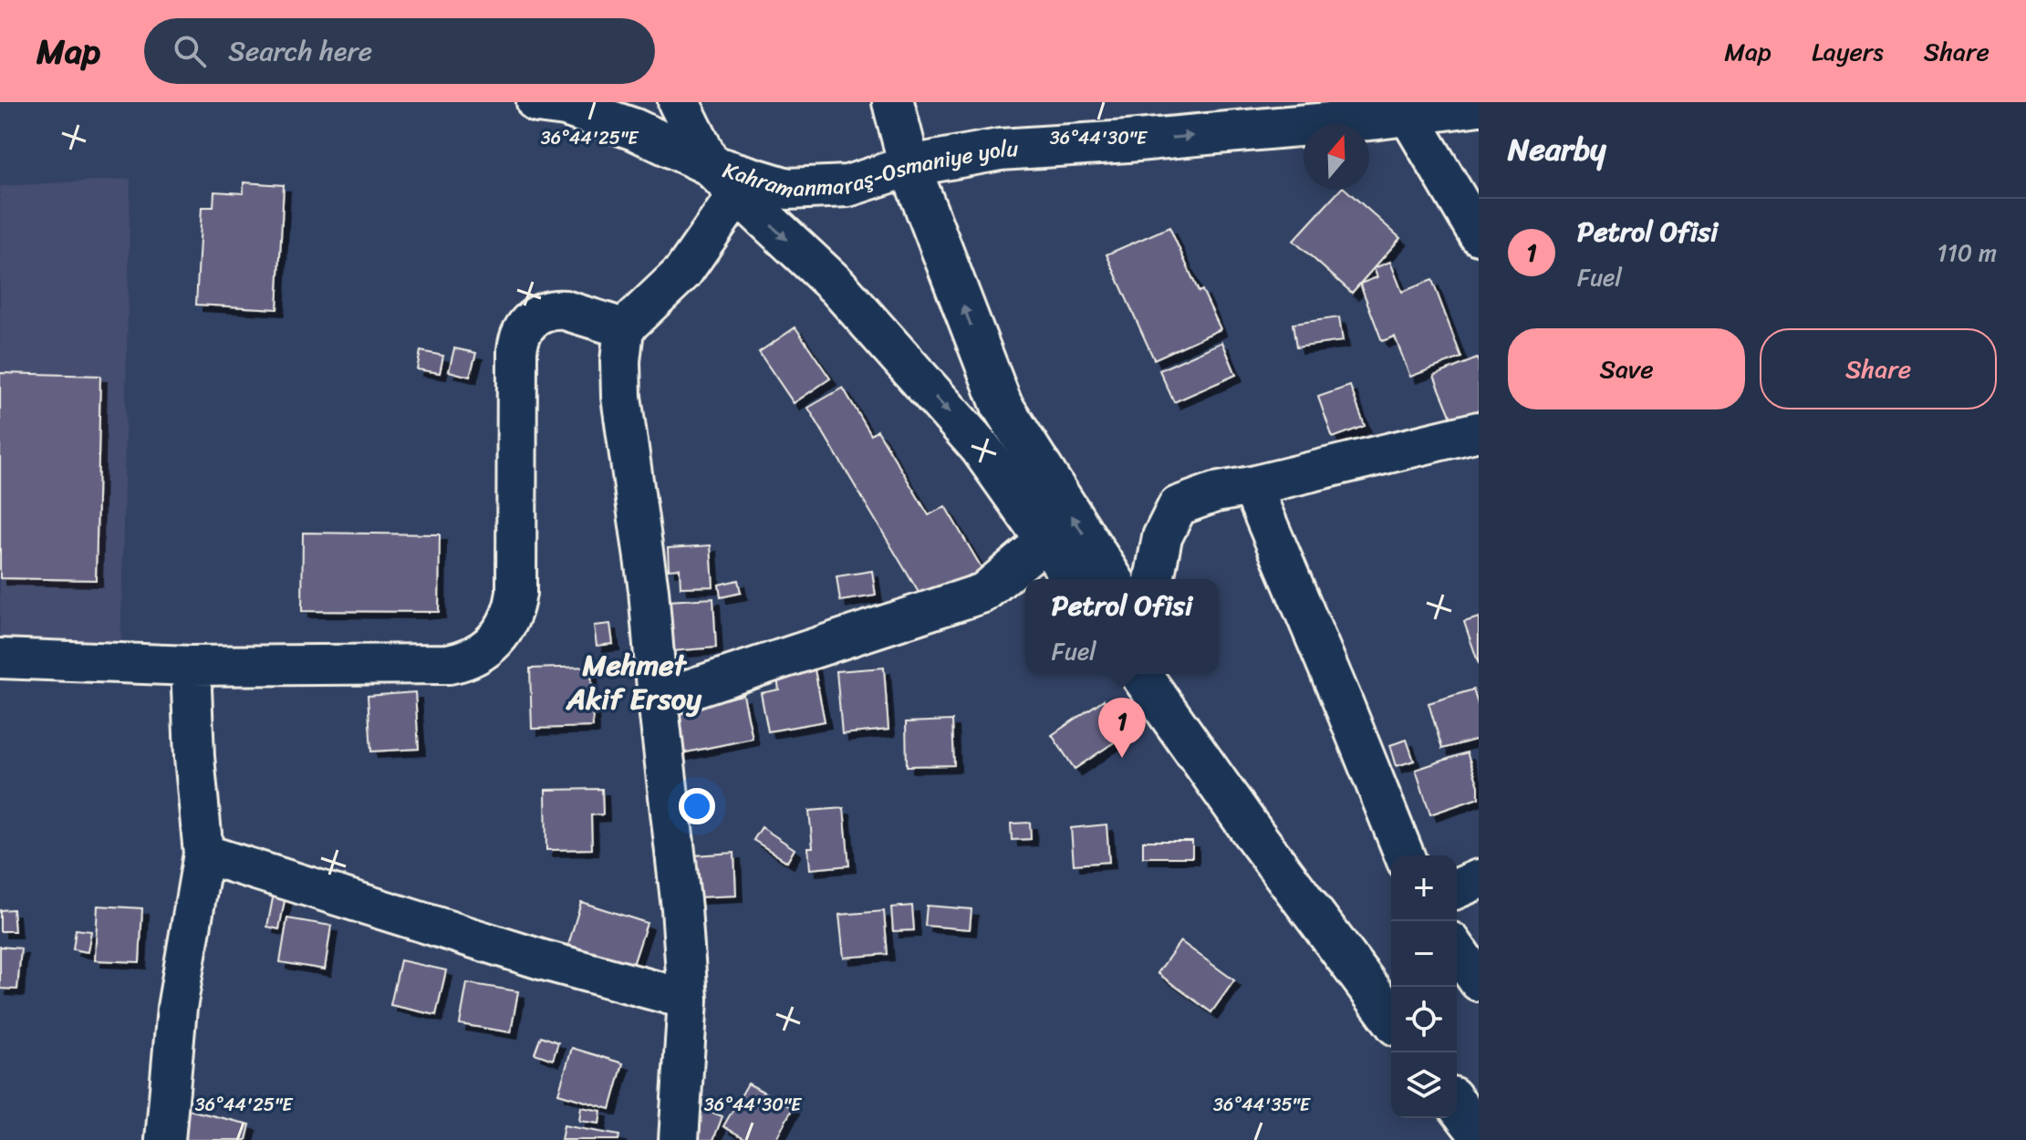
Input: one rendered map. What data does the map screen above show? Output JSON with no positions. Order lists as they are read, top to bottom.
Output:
{
  "streets": {
    "main road": ["Kahramanmaraş-Osmaniye yolu"]
  },
  "one_way": ["Kahramanmaraş-Osmaniye yolu"],
  "districts": ["Mehmet Akif Ersoy"],
  "north": "top",
  "page": {
    "header": "Map",
    "search": "Search here",
    "nav": ["Map", "Layers", "Share"],
    "heading": "Nearby",
    "list": [
      {
        "mark": "1",
        "name": "Petrol Ofisi",
        "note": "Fuel",
        "value": "110 m"
      }
    ],
    "buttons": ["Save", "Share"],
    "popup": ["Petrol Ofisi", "Fuel"],
    "pins": "1",
    "map_buttons": ["+", "−"]
  },
  "coordinates": ["36°44'25\"E", "36°44'30\"E", "36°44'35\"E"]
}
